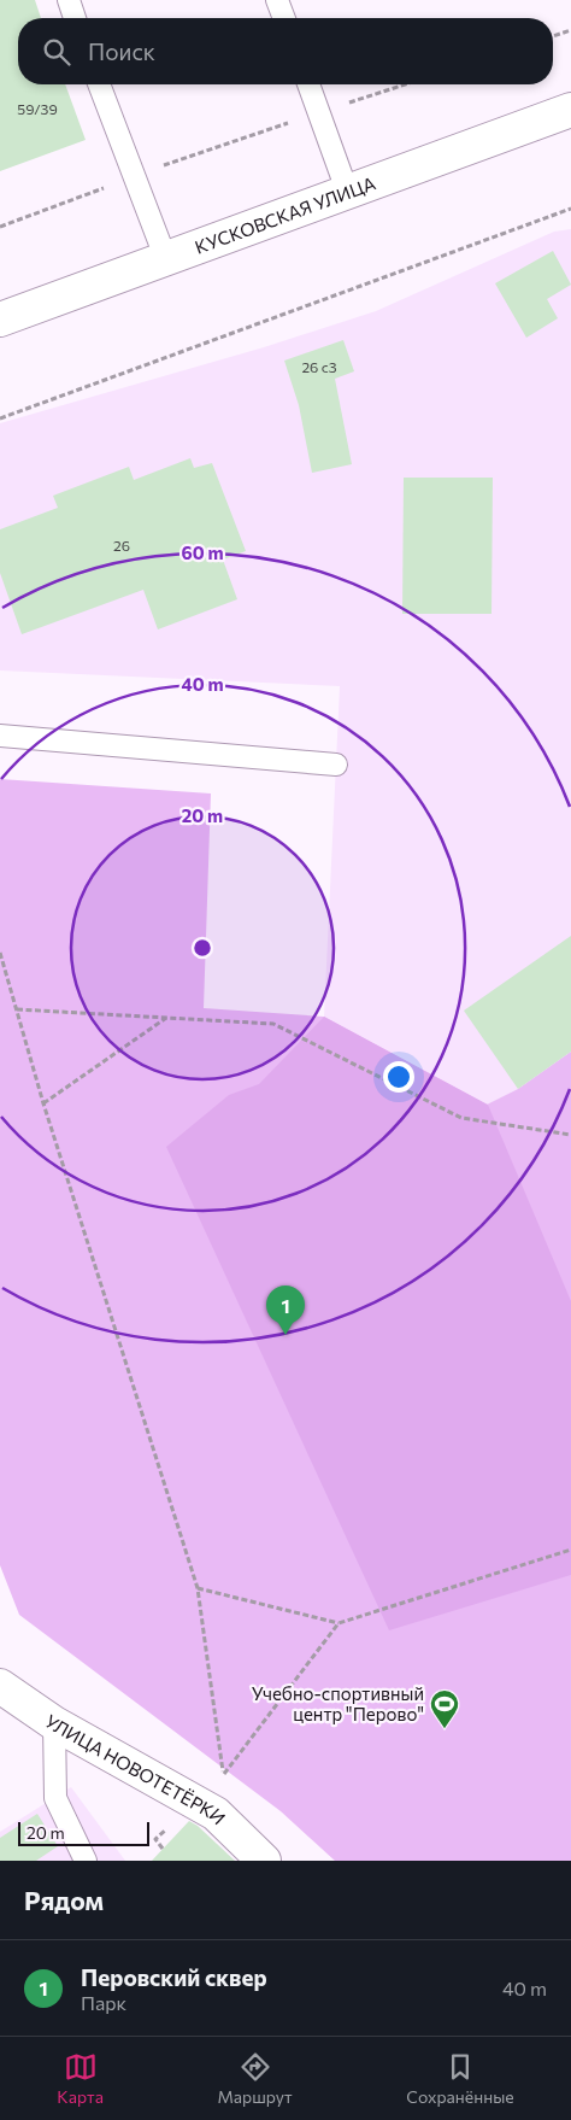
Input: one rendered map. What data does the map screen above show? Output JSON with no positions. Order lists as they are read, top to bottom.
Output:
{
  "streets": {
    "street": ["КУСКОВСКАЯ УЛИЦА", "УЛИЦА НОВОТЕТЁРКИ"]
  },
  "places": {
    "sports": ["Учебно-спортивный центр \"Перово\""]
  },
  "house_numbers": ["59/39", "26 с3", "26"],
  "scale_bar": "20 m",
  "page": {
    "search": "Поиск",
    "pins": "1",
    "scale": "20 m",
    "heading": "Рядом",
    "list": [
      {
        "mark": "1",
        "name": "Перовский сквер",
        "note": "Парк",
        "value": "40 m"
      }
    ],
    "nav": ["Карта", "Маршрут", "Сохранённые"]
  },
  "rings": ["60 m", "40 m", "20 m"]
}
